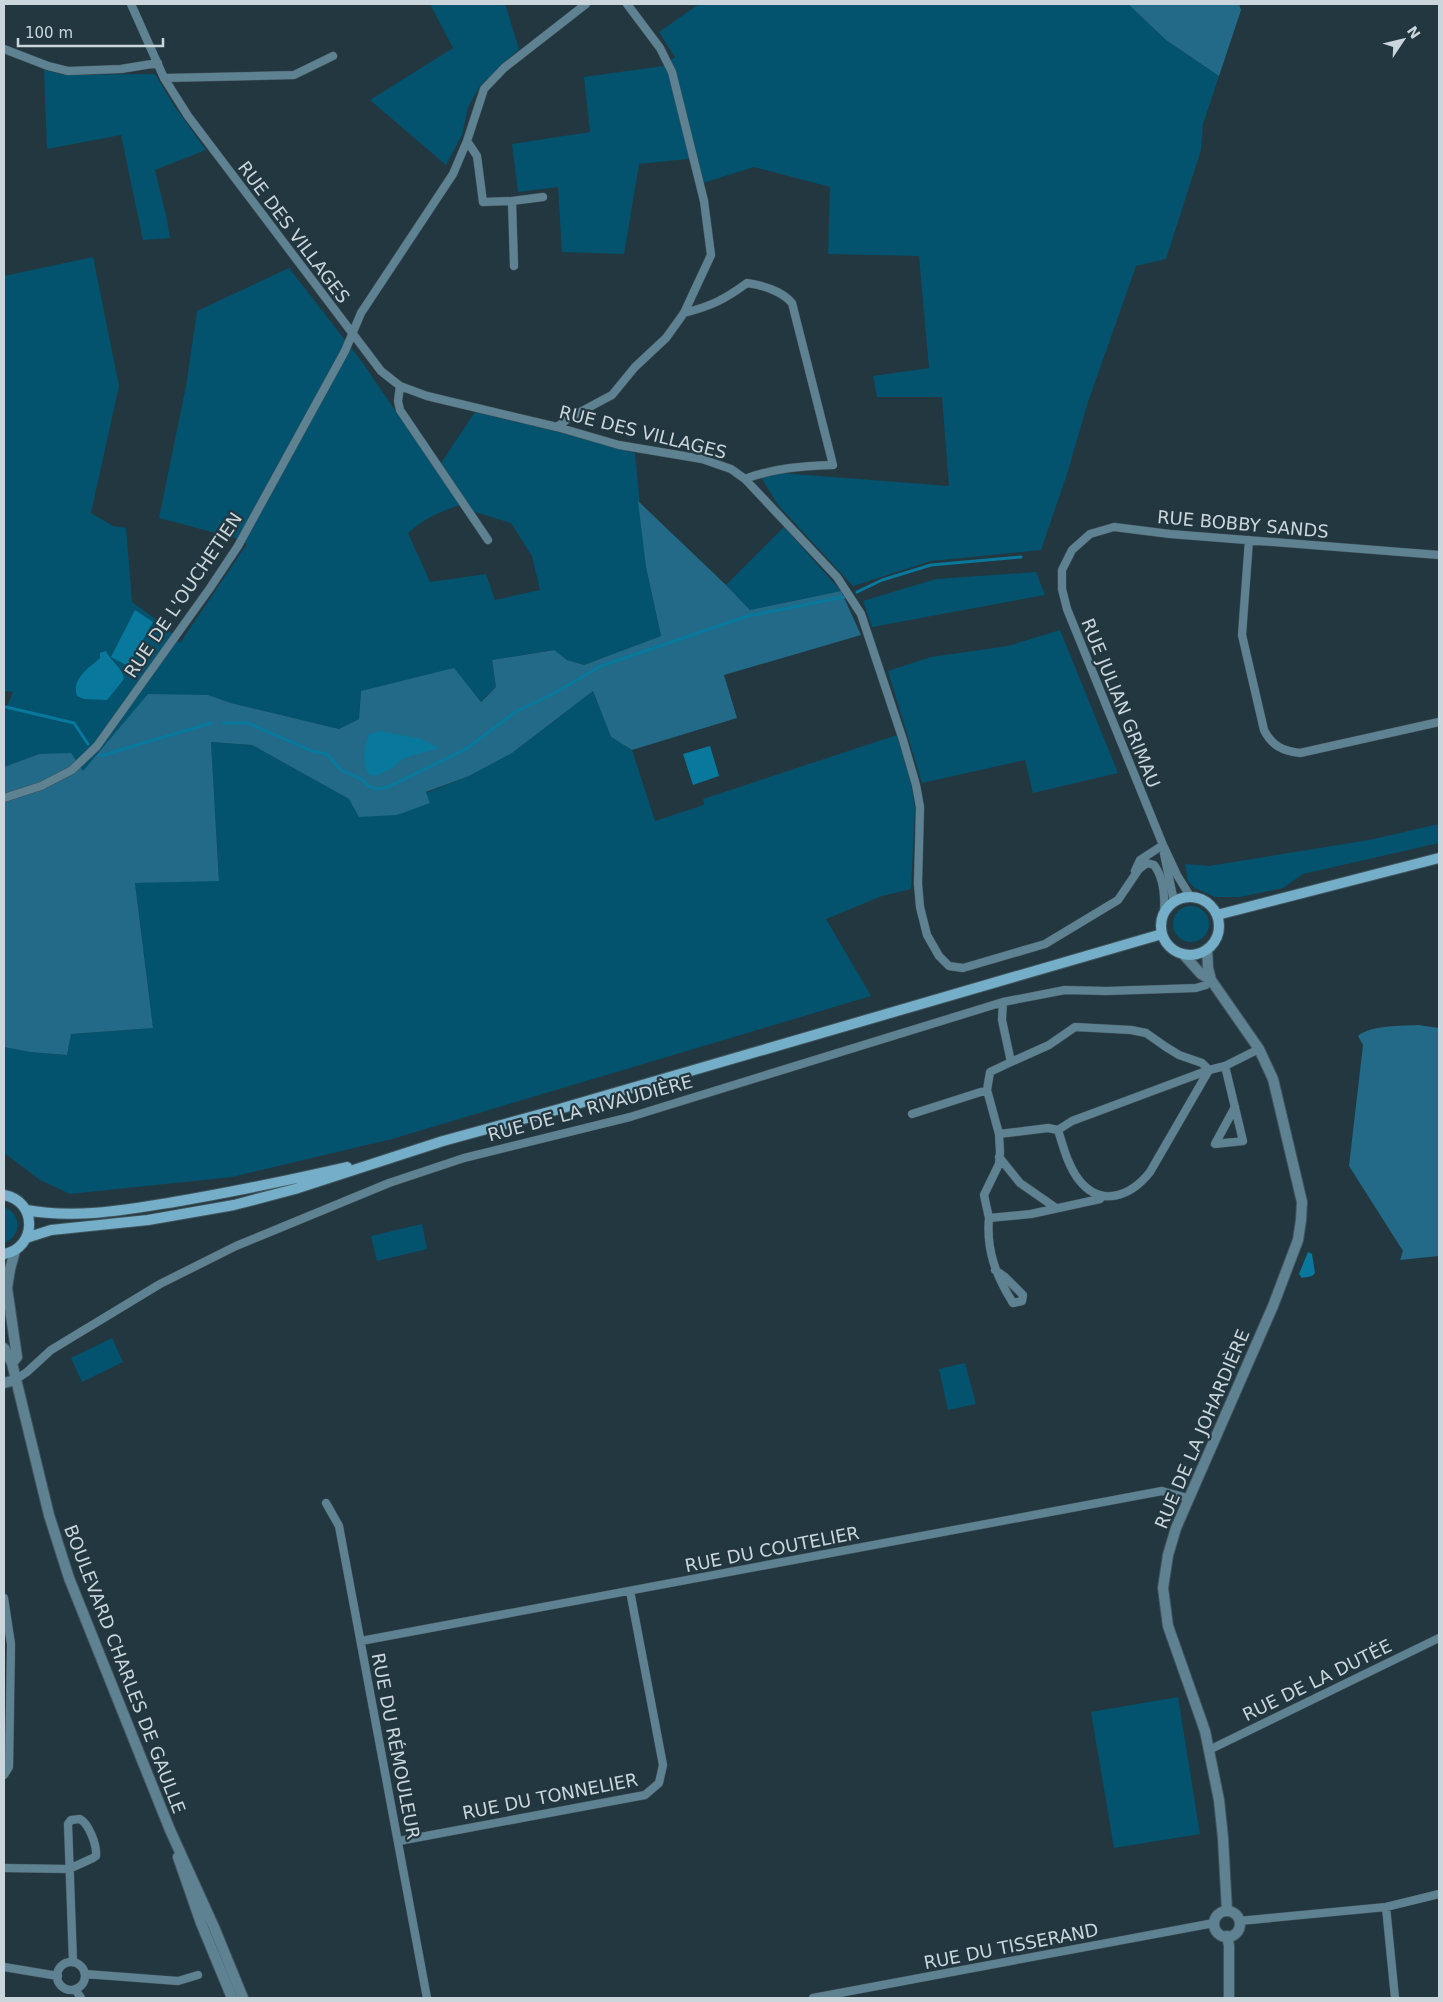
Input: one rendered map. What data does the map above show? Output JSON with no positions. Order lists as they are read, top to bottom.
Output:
{
  "streets": {
    "street": [
      "RUE DES VILLAGES",
      "RUE BOBBY SANDS",
      "RUE DE L'OUCHETIEN",
      "RUE JULIAN GRIMAU",
      "RUE DE LA RIVAUDIÈRE",
      "RUE DE LA JOHARDIÈRE",
      "RUE DU COUTELIER",
      "BOULEVARD CHARLES DE GAULLE",
      "RUE DE LA DUTÉE",
      "RUE DU RÉMOULEUR",
      "RUE DU TONNELIER",
      "RUE DU TISSERAND"
    ]
  },
  "crossings": [
    ["RUE DES VILLAGES", "RUE DE L'OUCHETIEN"],
    ["RUE BOBBY SANDS", "RUE JULIAN GRIMAU"],
    ["RUE JULIAN GRIMAU", "RUE DE LA JOHARDIÈRE"],
    ["RUE DE LA RIVAUDIÈRE", "RUE DE LA JOHARDIÈRE"],
    ["RUE DE LA RIVAUDIÈRE", "BOULEVARD CHARLES DE GAULLE"],
    ["RUE DE LA JOHARDIÈRE", "RUE DU COUTELIER"],
    ["RUE DE LA JOHARDIÈRE", "RUE DE LA DUTÉE"],
    ["RUE DE LA JOHARDIÈRE", "RUE DU TISSERAND"],
    ["RUE DU COUTELIER", "RUE DU RÉMOULEUR"],
    ["RUE DU COUTELIER", "RUE DU TONNELIER"],
    ["RUE DU RÉMOULEUR", "RUE DU TONNELIER"]
  ],
  "scale_bar": "100 m",
  "north": "top right"
}
